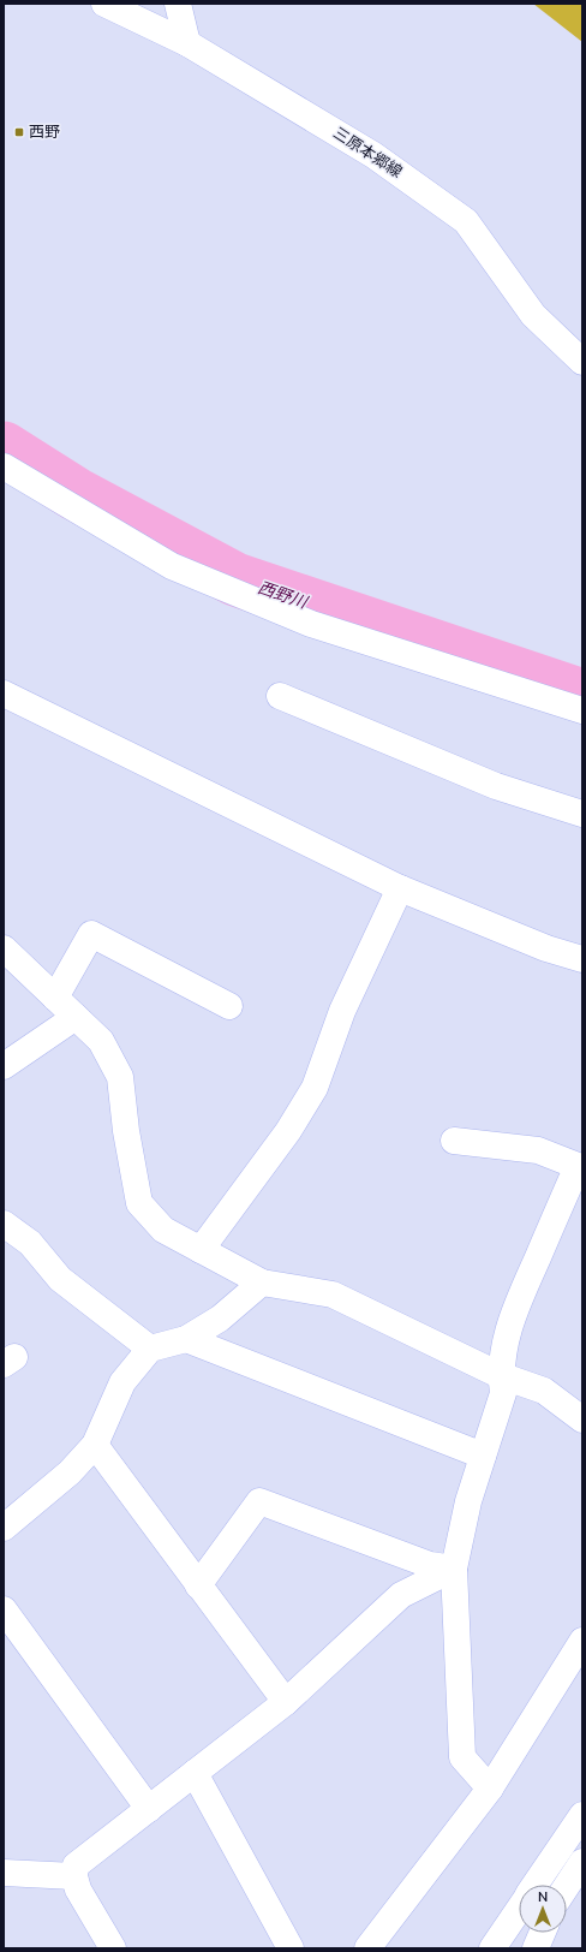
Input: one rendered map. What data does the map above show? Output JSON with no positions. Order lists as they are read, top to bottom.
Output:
{
  "streets": {
    "main road": ["三原本郷線"]
  },
  "water": ["西野川"],
  "places": {
    "transit": ["西野"]
  },
  "north": "top"
}
